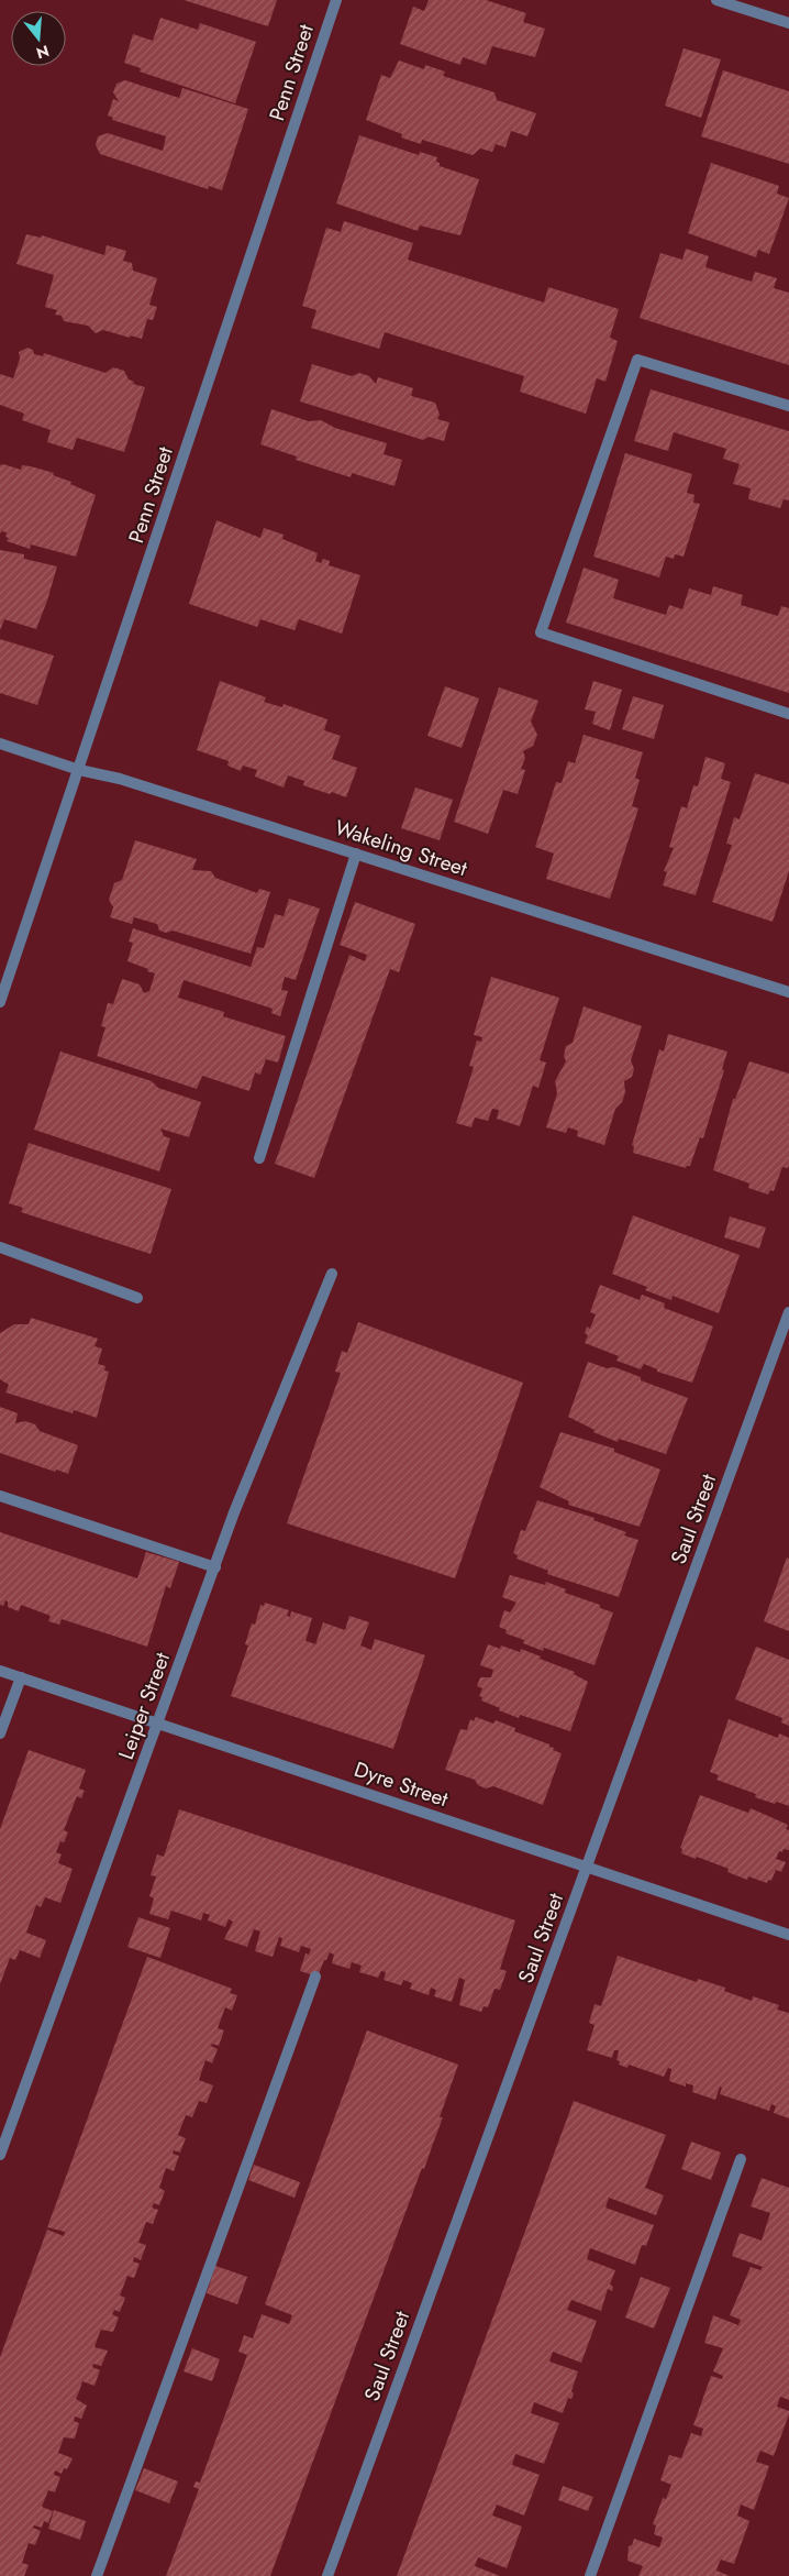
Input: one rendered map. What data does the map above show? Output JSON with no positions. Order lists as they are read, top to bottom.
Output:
{
  "streets": {
    "street": [
      "Penn Street",
      "Wakeling Street",
      "Saul Street",
      "Leiper Street",
      "Dyre Street"
    ]
  },
  "crossings": [
    ["Penn Street", "Wakeling Street"],
    ["Saul Street", "Dyre Street"],
    ["Leiper Street", "Dyre Street"]
  ],
  "north": "bottom"
}
